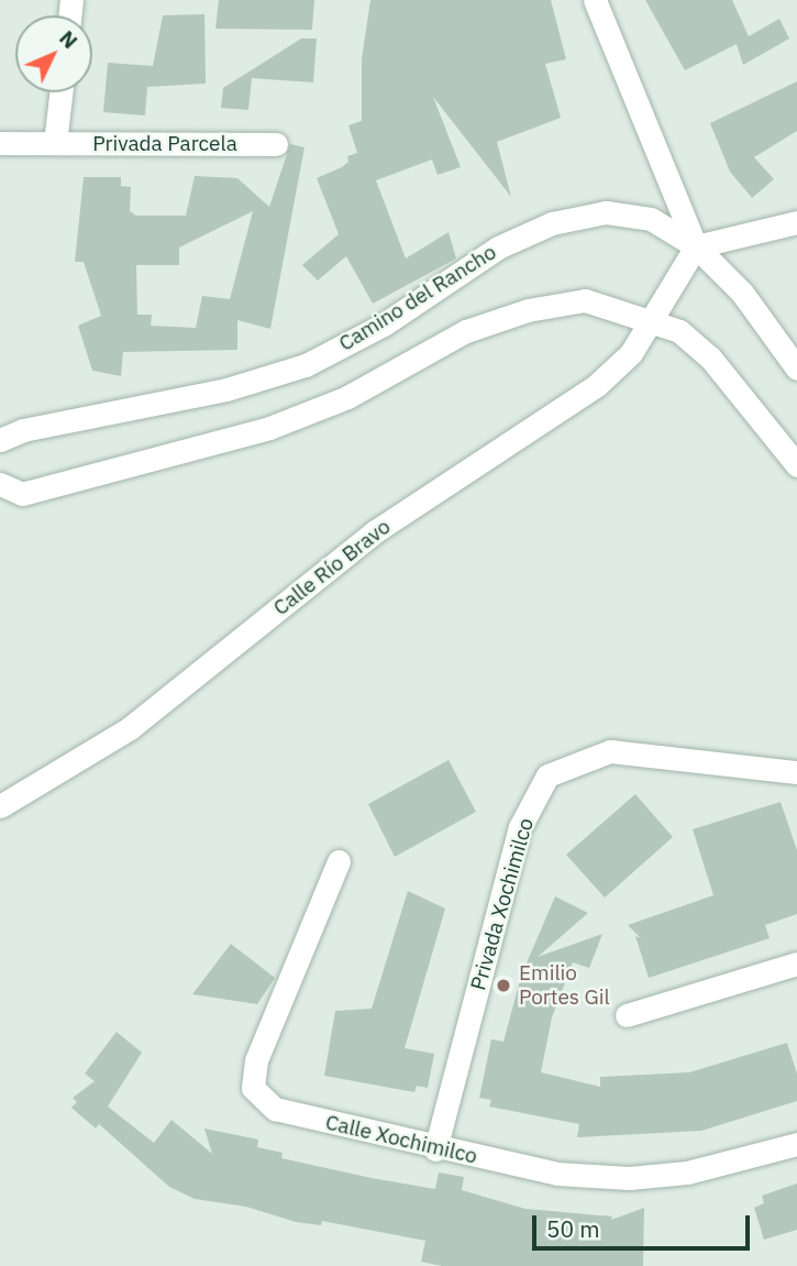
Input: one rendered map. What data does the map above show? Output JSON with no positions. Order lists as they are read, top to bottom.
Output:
{
  "streets": {
    "street": [
      "Privada Parcela",
      "Camino del Rancho",
      "Calle Río Bravo",
      "Privada Xochimilco",
      "Calle Xochimilco"
    ]
  },
  "crossings": [
    ["Camino del Rancho", "Calle Río Bravo"],
    ["Privada Xochimilco", "Calle Xochimilco"]
  ],
  "places": ["Emilio Portes Gil"],
  "scale_bar": "50 m",
  "north": "top right"
}
